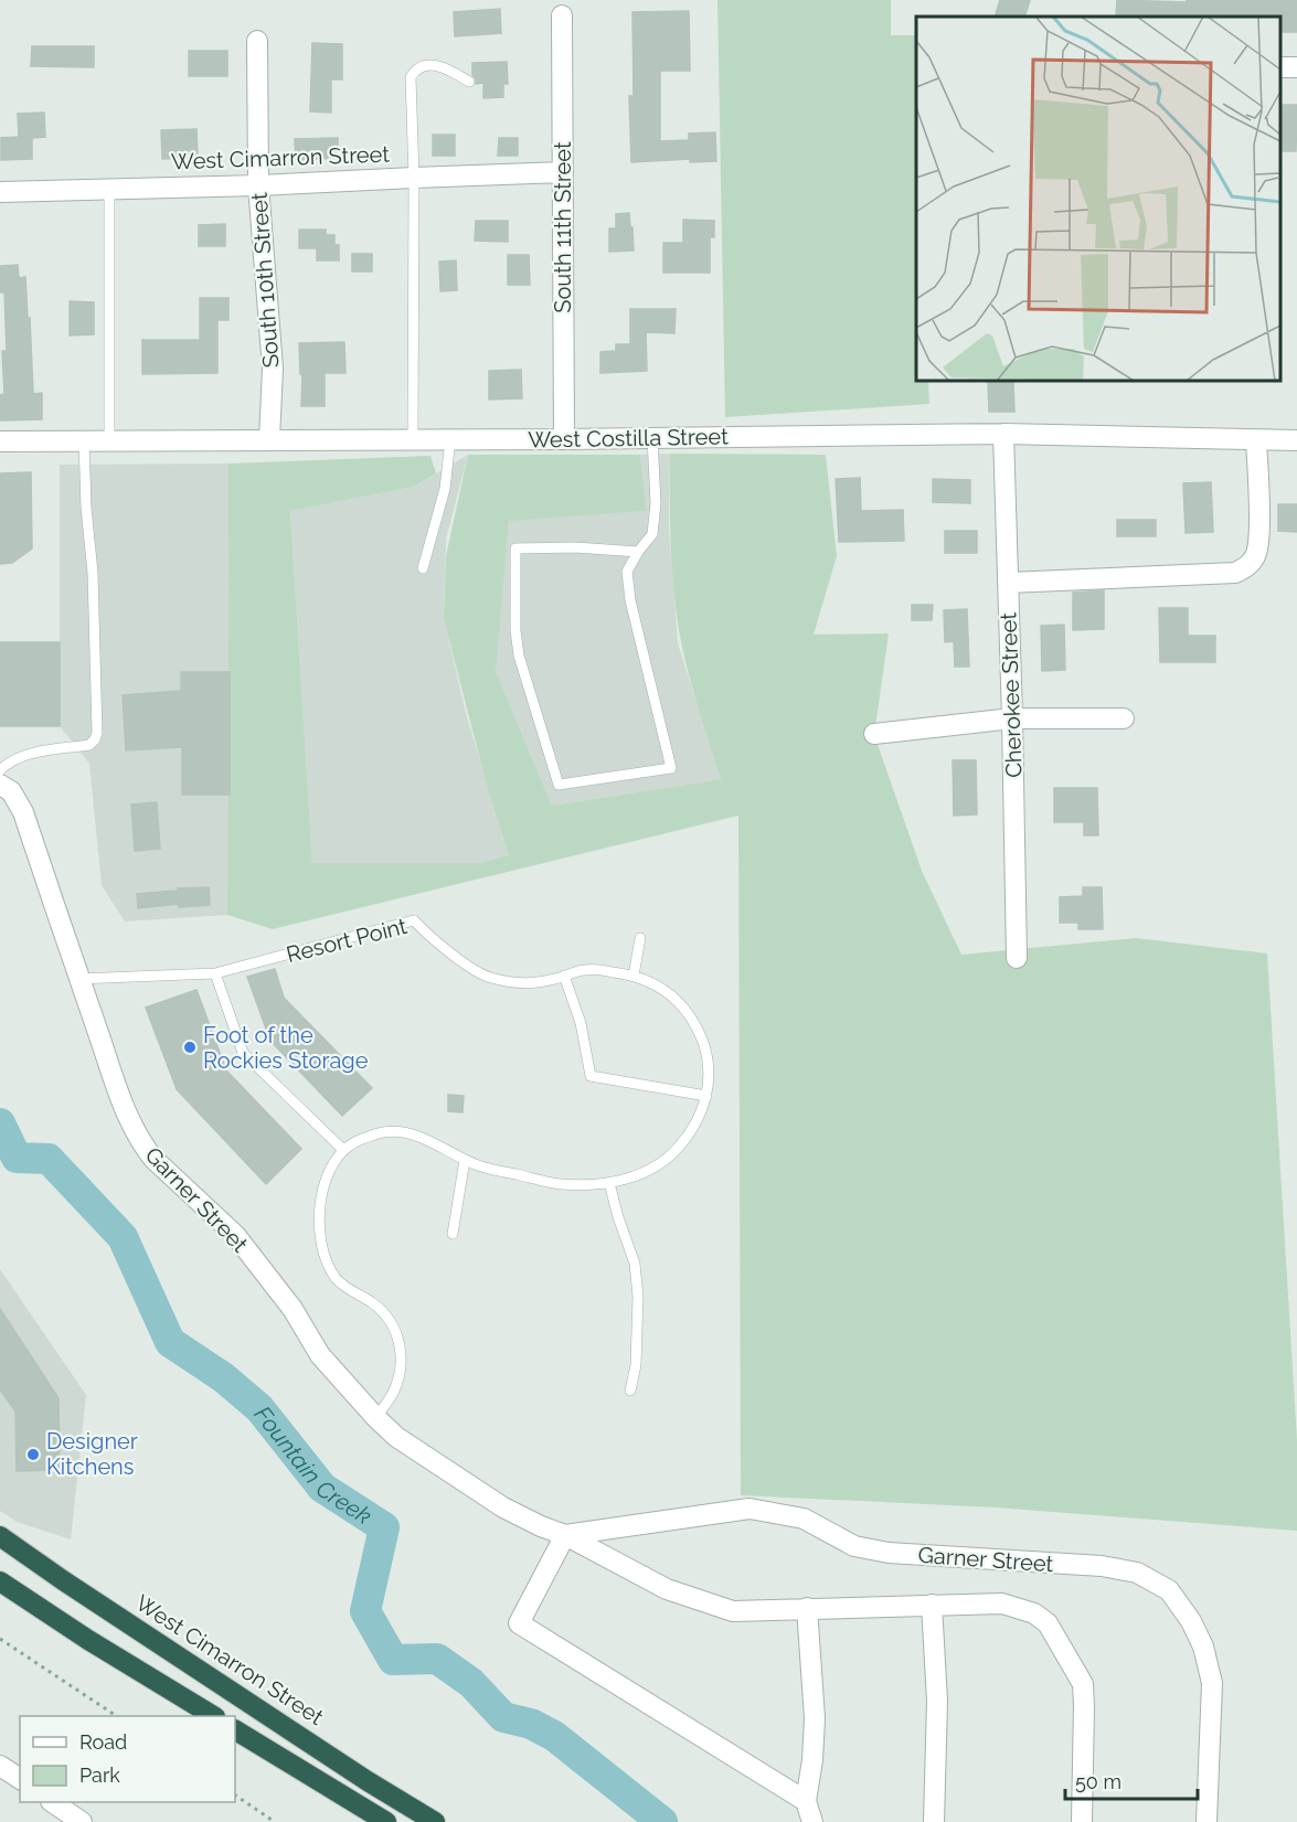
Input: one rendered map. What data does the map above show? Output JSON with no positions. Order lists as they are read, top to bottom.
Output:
{
  "streets": {
    "highway": ["West Cimarron Street"],
    "street": [
      "South 11th Street",
      "South 10th Street",
      "West Costilla Street",
      "Cherokee Street",
      "Garner Street"
    ],
    "lane": ["Resort Point"]
  },
  "crossings": [
    ["West Cimarron Street", "South 11th Street"],
    ["West Cimarron Street", "South 10th Street"],
    ["South 11th Street", "West Costilla Street"],
    ["South 10th Street", "West Costilla Street"],
    ["West Costilla Street", "Cherokee Street"],
    ["Resort Point", "Garner Street"]
  ],
  "water": ["Fountain Creek"],
  "places": ["Foot of the Rockies Storage", "Designer Kitchens"],
  "legend": ["Road", "Park"],
  "scale_bar": "50 m"
}
